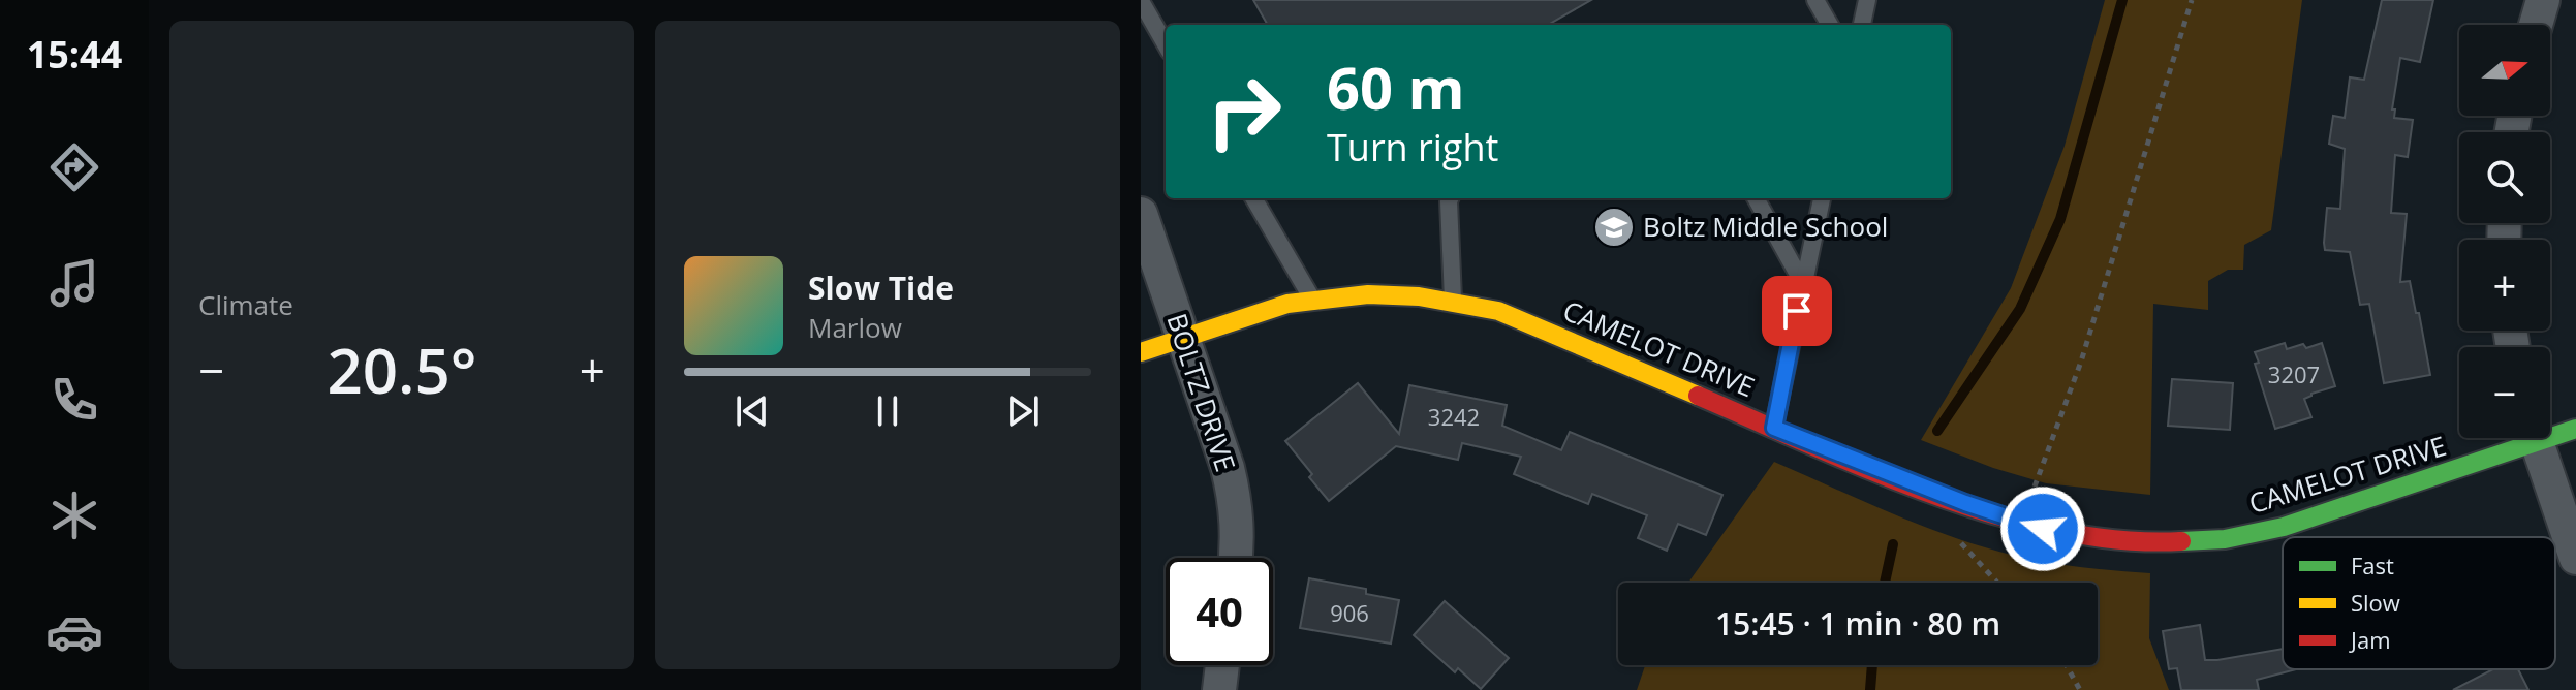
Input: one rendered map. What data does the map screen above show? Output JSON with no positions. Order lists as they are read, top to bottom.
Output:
{
  "streets": {
    "street": ["CAMELOT DRIVE", "BOLTZ DRIVE"]
  },
  "crossings": [
    ["CAMELOT DRIVE", "BOLTZ DRIVE"]
  ],
  "places": {
    "school or university": ["Boltz Middle School"]
  },
  "house_numbers": ["3207", "3242", "906"],
  "legend": ["Fast", "Slow", "Jam"],
  "north": "right",
  "page": {
    "tabs": "15:44",
    "tile": "Climate",
    "map_buttons": ["+", "−"],
    "turn": ["60 m", "Turn right"],
    "song": ["Slow Tide", "Marlow"],
    "heat": ["−", "20.5°", "+"],
    "limit": "40",
    "trip": "15:45 · 1 min · 80 m"
  }
}
